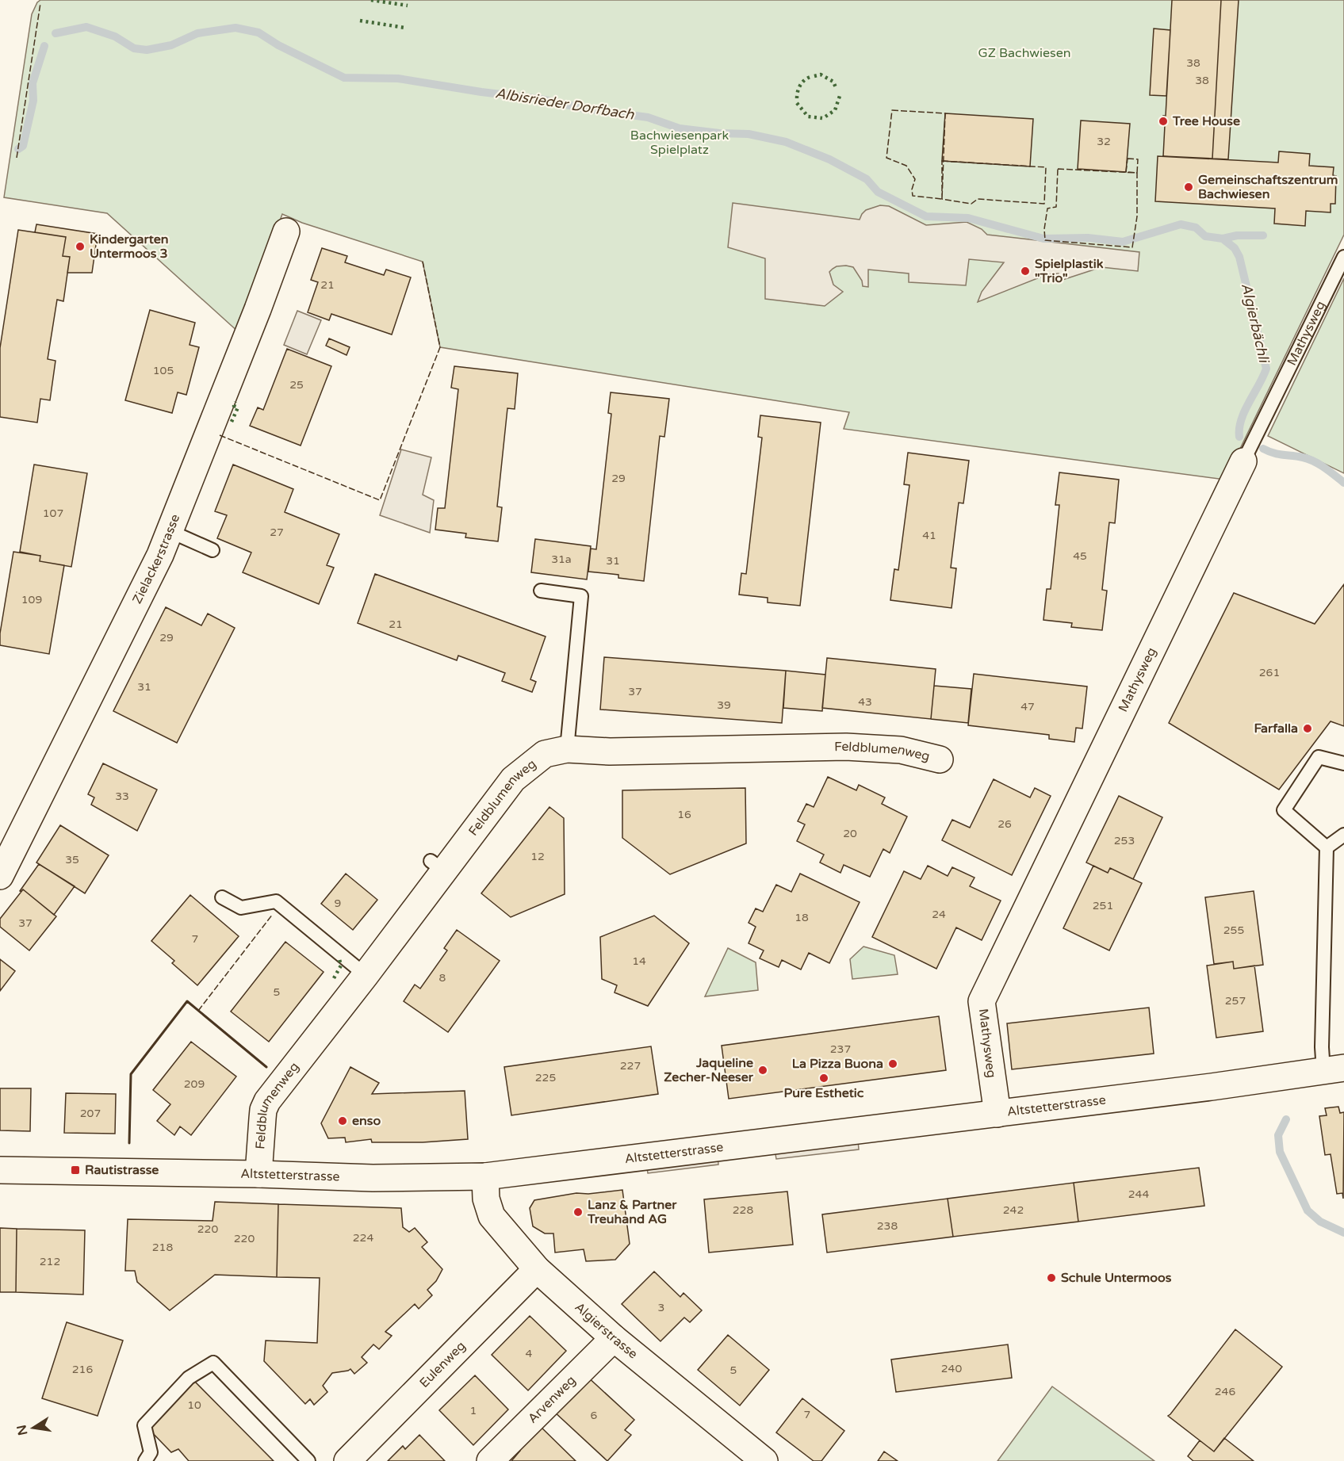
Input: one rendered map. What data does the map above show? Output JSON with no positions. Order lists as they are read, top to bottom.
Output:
{
  "streets": {
    "street": [
      "Mathysweg",
      "Zielackerstrasse",
      "Feldblumenweg",
      "Altstetterstrasse",
      "Algierstrasse",
      "Eulenweg",
      "Arvenweg"
    ]
  },
  "crossings": [
    ["Mathysweg", "Altstetterstrasse"],
    ["Feldblumenweg", "Altstetterstrasse"],
    ["Altstetterstrasse", "Algierstrasse"],
    ["Algierstrasse", "Eulenweg"],
    ["Algierstrasse", "Arvenweg"]
  ],
  "water": ["Albisrieder Dorfbach", "Algierbächli"],
  "parks": ["GZ Bachwiesen", "Bachwiesenpark Spielplatz"],
  "places": {
    "other": [
      "Tree House",
      "Gemeinschaftszentrum Bachwiesen",
      "Kindergarten Untermoos 3",
      "Spielplastik \"Trio\"",
      "Farfalla",
      "La Pizza Buona",
      "Jaqueline Zecher-Neeser",
      "Pure Esthetic",
      "enso",
      "Lanz & Partner Treuhand AG",
      "Schule Untermoos"
    ],
    "transit": ["Rautistrasse"]
  },
  "house_numbers": [
    "38",
    "38",
    "32",
    "21",
    "105",
    "25",
    "29",
    "107",
    "27",
    "41",
    "45",
    "31a",
    "31",
    "109",
    "21",
    "29",
    "261",
    "31",
    "37",
    "43",
    "39",
    "47",
    "33",
    "16",
    "26",
    "20",
    "253",
    "12",
    "35",
    "9",
    "251",
    "24",
    "18",
    "37",
    "255",
    "7",
    "14",
    "8",
    "5",
    "257",
    "237",
    "227",
    "225",
    "209",
    "207",
    "244",
    "228",
    "242",
    "238",
    "220",
    "224",
    "220",
    "218",
    "212",
    "3",
    "4",
    "240",
    "216",
    "5",
    "246",
    "10",
    "1",
    "7",
    "6"
  ],
  "north": "left"
}
